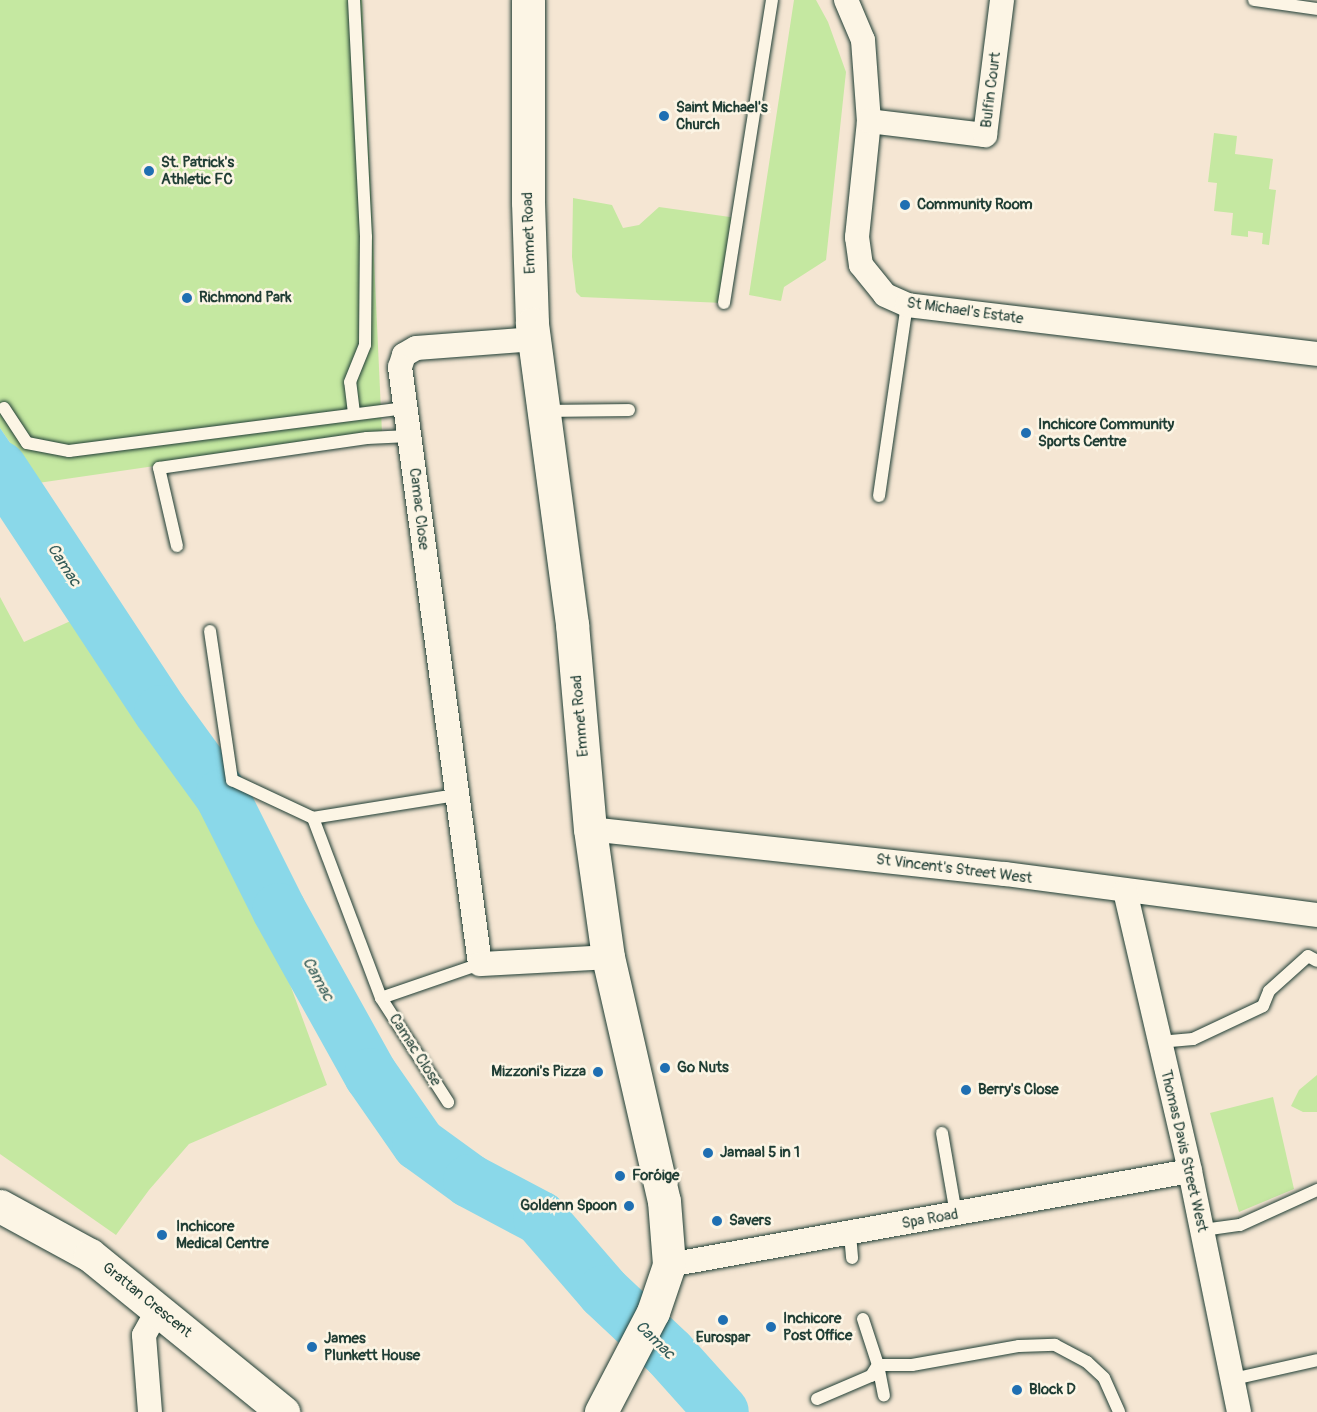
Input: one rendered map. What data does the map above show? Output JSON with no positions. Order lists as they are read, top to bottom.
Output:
{
  "streets": {
    "main road": ["Emmet Road", "Grattan Crescent"],
    "street": [
      "Bulfin Court",
      "St Michael's Estate",
      "Camac Close",
      "St Vincent's Street West",
      "Thomas Davis Street West",
      "Spa Road"
    ]
  },
  "crossings": [
    ["Bulfin Court", "St Michael's Estate"],
    ["Emmet Road", "Camac Close"],
    ["Emmet Road", "St Vincent's Street West"],
    ["Emmet Road", "Spa Road"],
    ["St Vincent's Street West", "Thomas Davis Street West"],
    ["Thomas Davis Street West", "Spa Road"]
  ],
  "water": ["Camac"],
  "places": [
    "Saint Michael's Church",
    "St. Patrick's Athletic FC",
    "Community Room",
    "Richmond Park",
    "Inchicore Community Sports Centre",
    "Go Nuts",
    "Mizzoni's Pizza",
    "Berry's Close",
    "Jamaal 5 in 1",
    "Foróige",
    "Goldenn Spoon",
    "Savers",
    "Inchicore Medical Centre",
    "Eurospar",
    "Inchicore Post Office",
    "James Plunkett House",
    "Block D"
  ]
}
